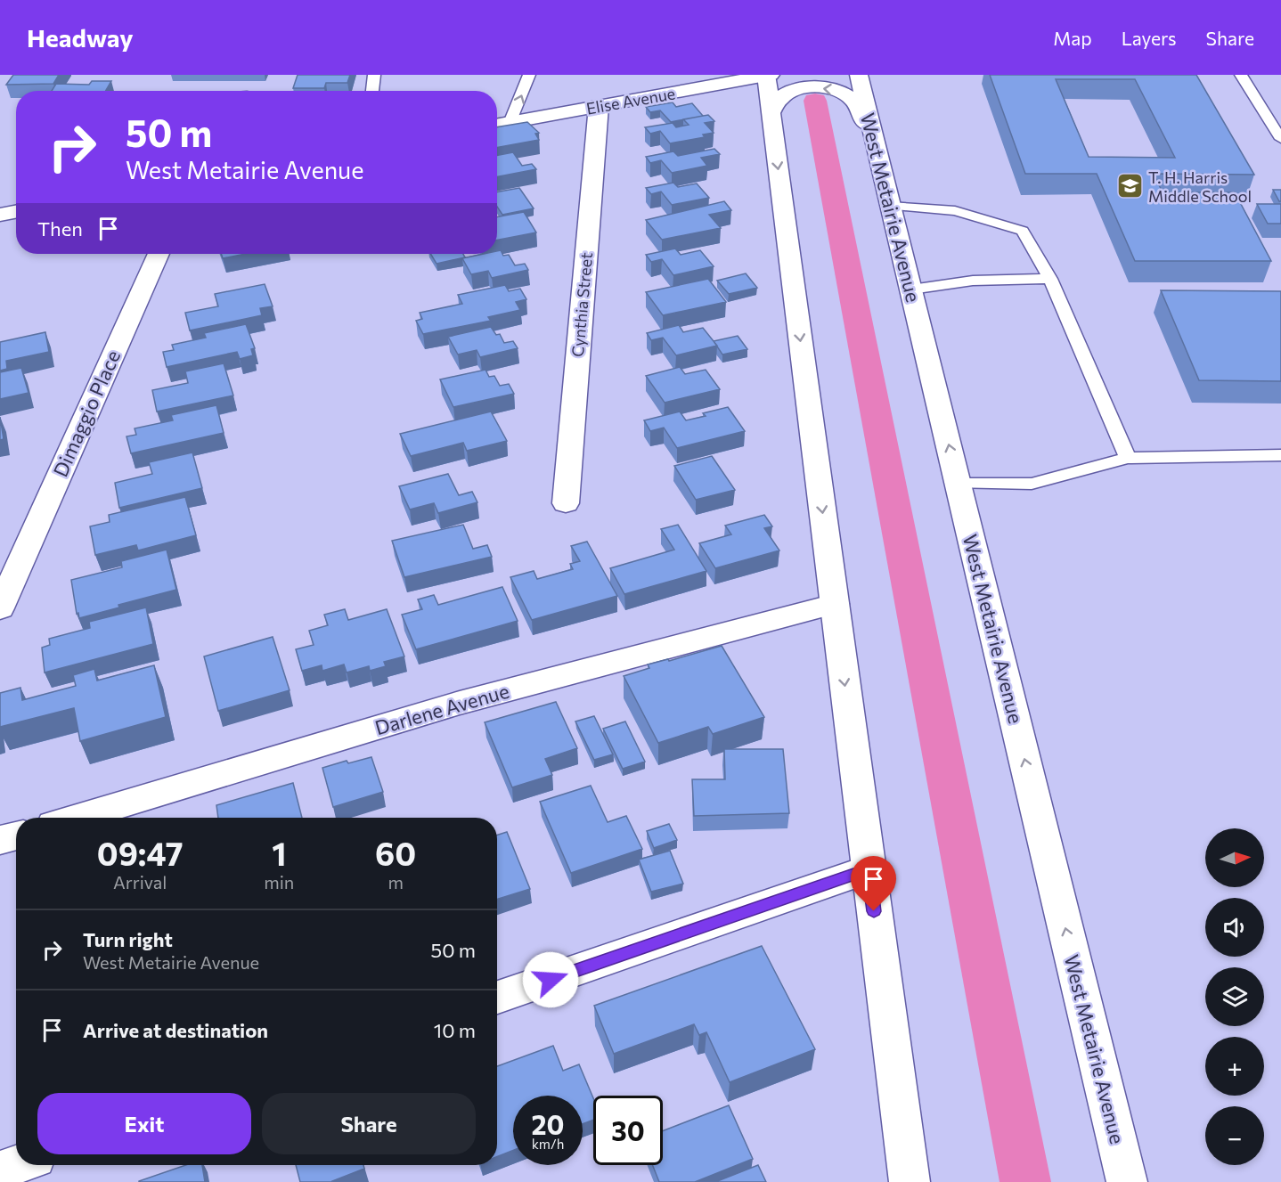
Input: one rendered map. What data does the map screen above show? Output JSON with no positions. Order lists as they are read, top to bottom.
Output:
{
  "streets": {
    "main road": [
      "Elise Avenue",
      "West Metairie Avenue",
      "Cynthia Street",
      "Dimaggio Place",
      "Darlene Avenue"
    ]
  },
  "crossings": [
    ["Elise Avenue", "Cynthia Street"]
  ],
  "places": {
    "school or university": ["T. H. Harris Middle School"]
  },
  "north": "right",
  "page": {
    "header": "Headway",
    "nav": ["Map", "Layers", "Share"],
    "turn": ["50 m", "West Metairie Avenue"],
    "then": "Then",
    "eta": [
      "09:47",
      "Arrival",
      "1",
      "min",
      "60",
      "m"
    ],
    "map_buttons": ["+", "−"],
    "list": [
      {
        "name": "Turn right",
        "note": "West Metairie Avenue",
        "value": "50 m"
      },
      {
        "name": "Arrive at destination",
        "value": "10 m"
      }
    ],
    "buttons": ["Exit", "Share"],
    "speed": "20 km/h",
    "limit": "30"
  }
}
